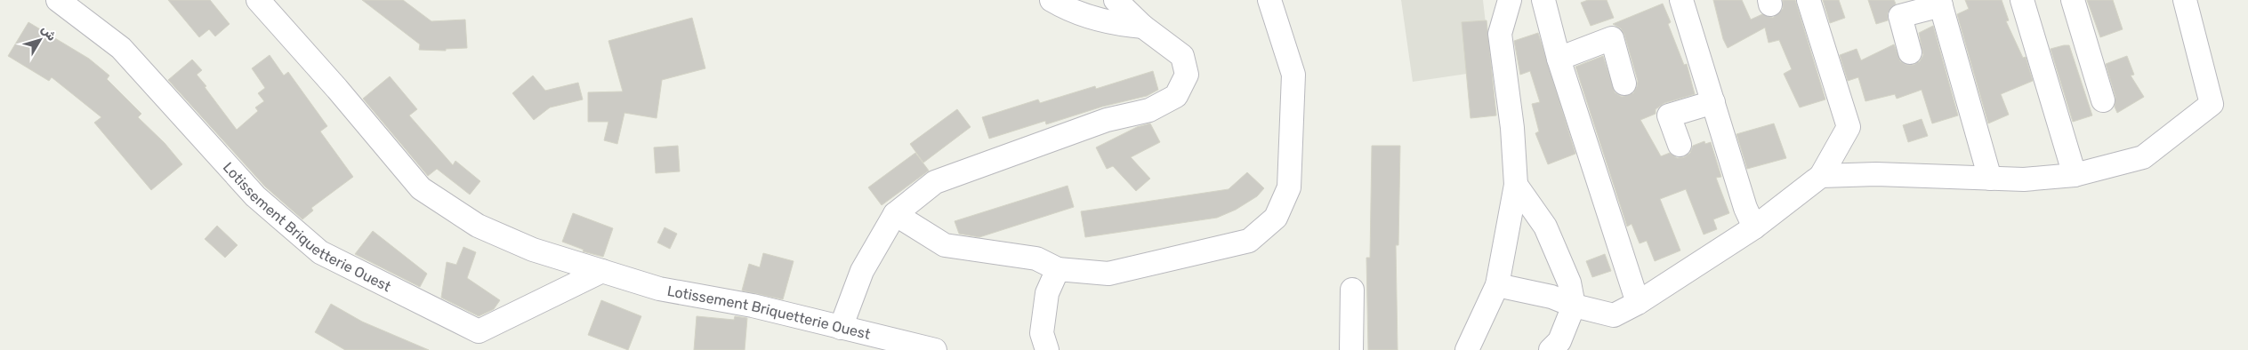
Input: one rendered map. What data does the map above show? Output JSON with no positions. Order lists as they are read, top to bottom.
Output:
{
  "streets": {
    "street": ["Lotissement Briquetterie Ouest"]
  },
  "north": "top right"
}
